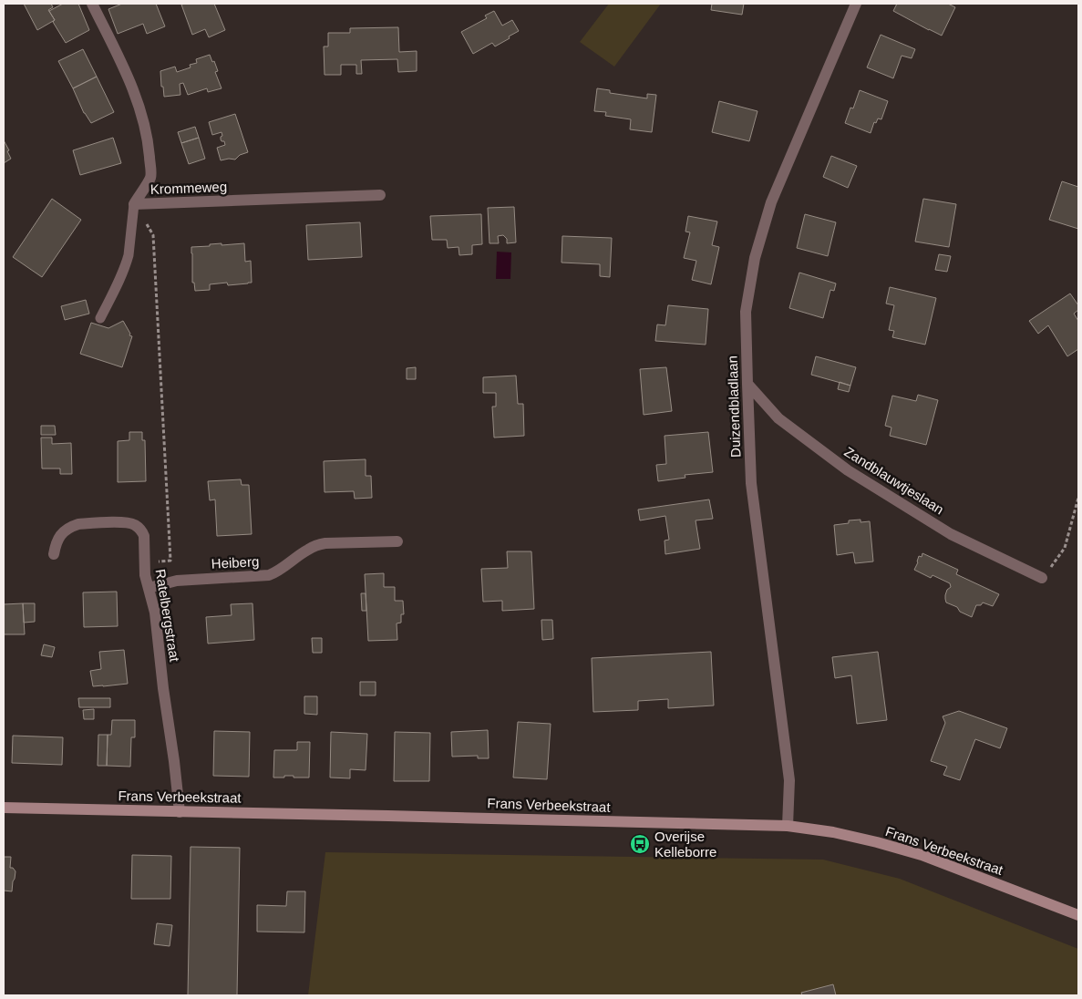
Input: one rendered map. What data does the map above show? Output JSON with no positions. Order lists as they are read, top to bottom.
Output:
{
  "streets": {
    "main road": ["Frans Verbeekstraat"],
    "street": [
      "Krommeweg",
      "Duizendbladlaan",
      "Zandblauwtjeslaan",
      "Heiberg",
      "Ratelbergstraat"
    ]
  },
  "crossings": [
    ["Duizendbladlaan", "Zandblauwtjeslaan"],
    ["Duizendbladlaan", "Frans Verbeekstraat"],
    ["Heiberg", "Ratelbergstraat"],
    ["Ratelbergstraat", "Frans Verbeekstraat"]
  ],
  "places": {
    "bus stop": ["Overijse Kelleborre"]
  }
}
